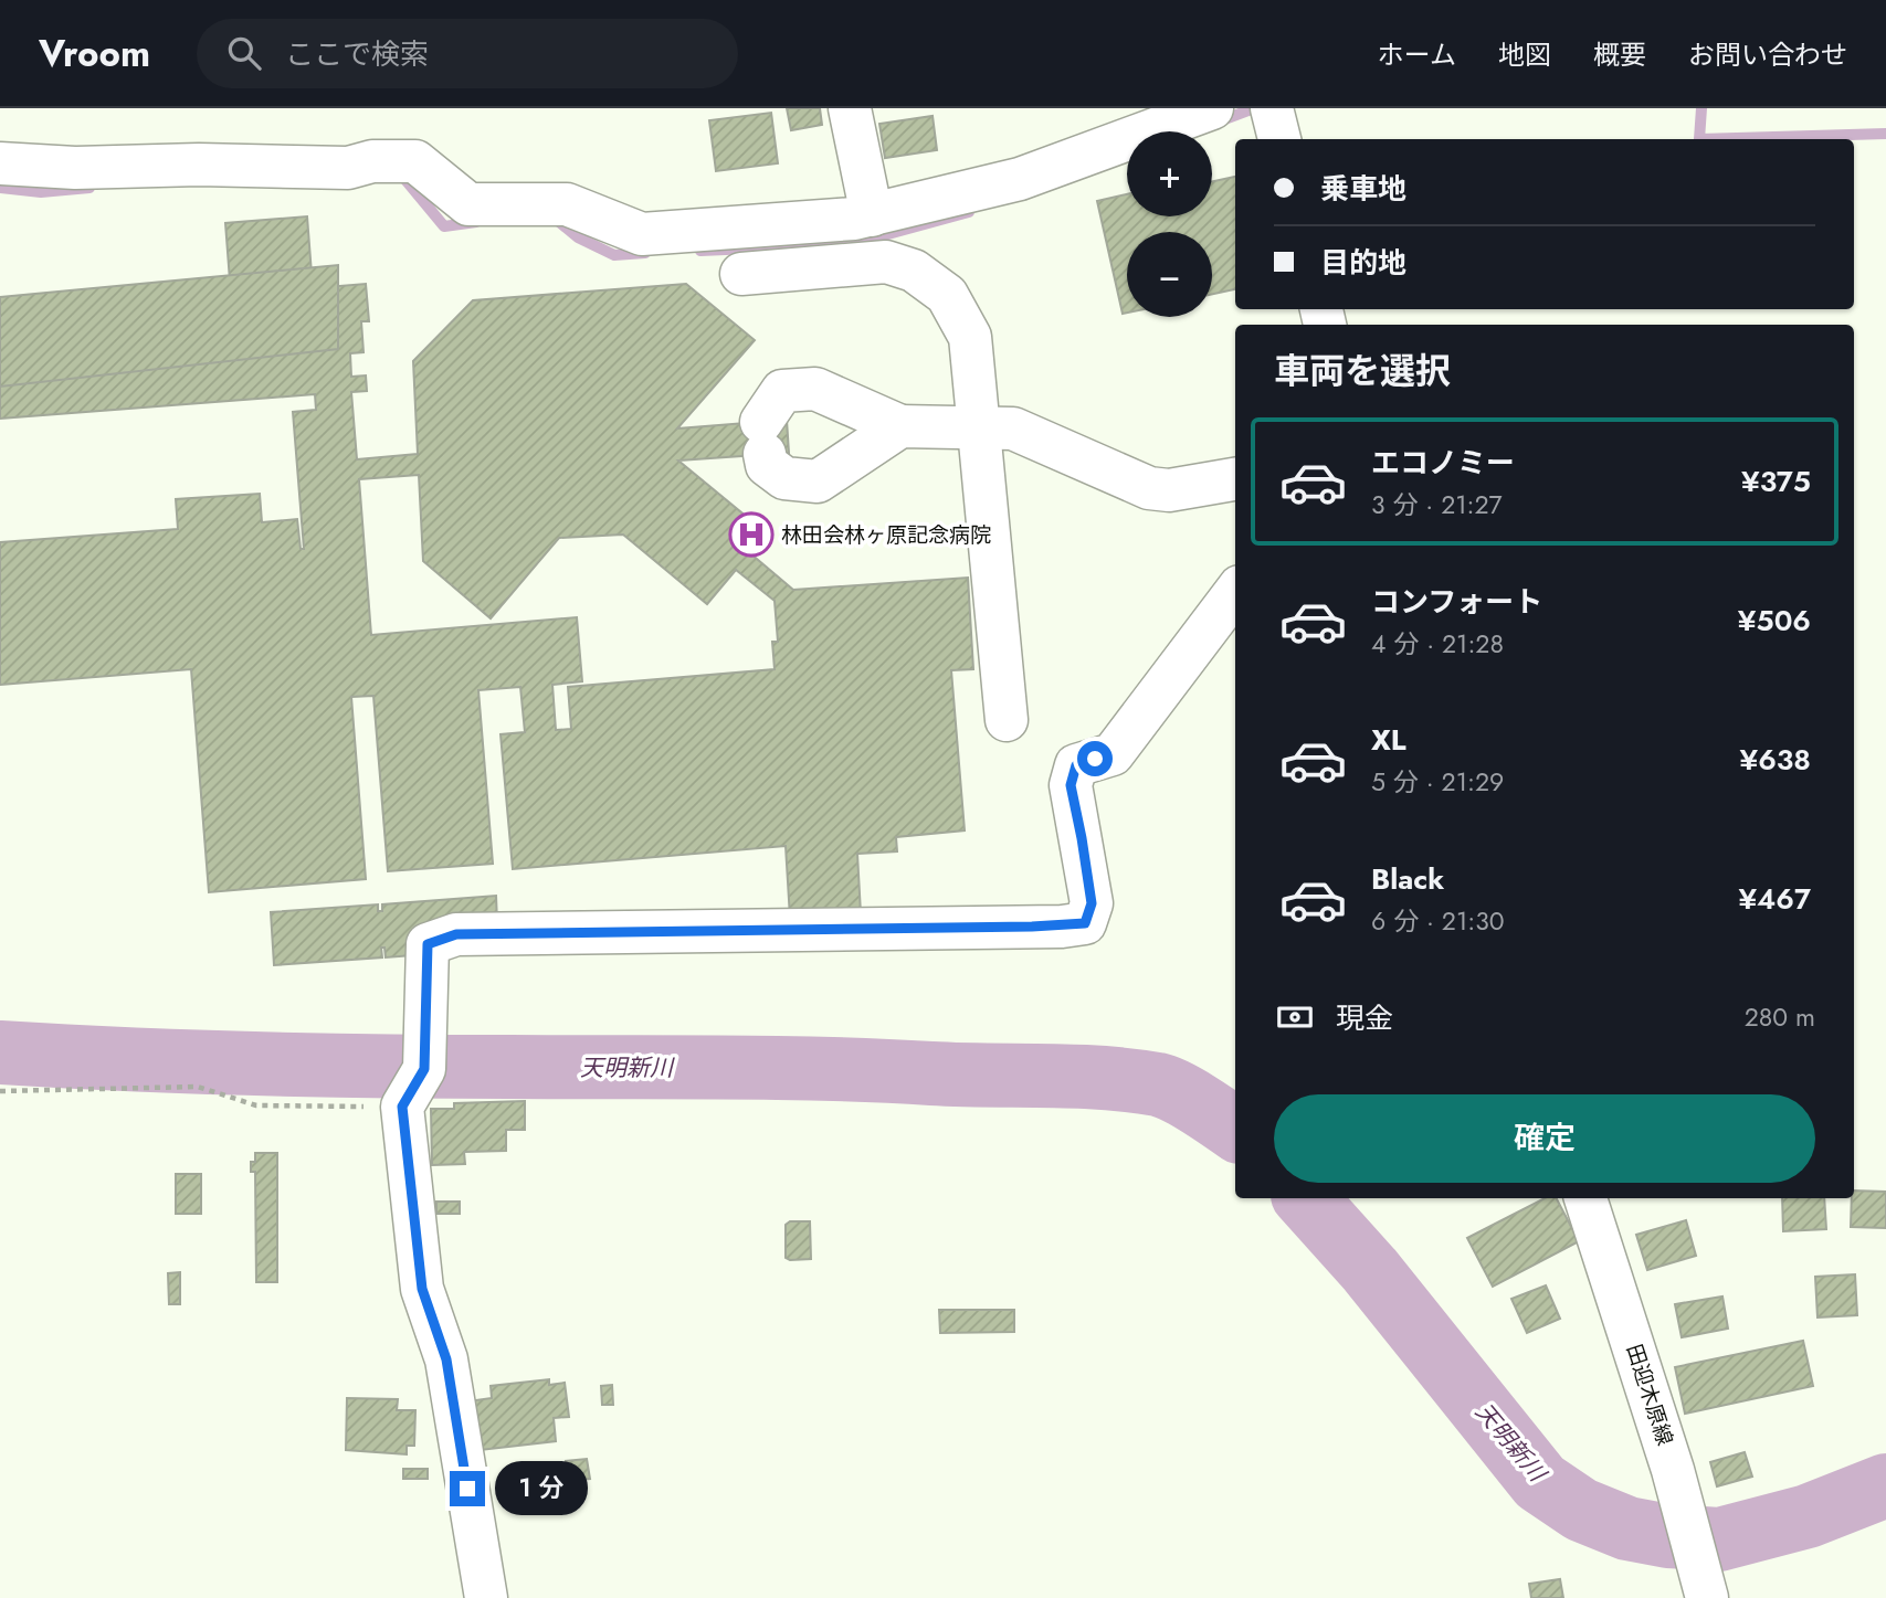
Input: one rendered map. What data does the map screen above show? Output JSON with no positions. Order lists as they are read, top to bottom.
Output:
{
  "streets": {
    "street": ["田迎木原線"]
  },
  "water": ["天明新川"],
  "places": {
    "hospital": ["林田会林ヶ原記念病院"]
  },
  "page": {
    "header": "Vroom",
    "search": "ここで検索",
    "nav": [
      "ホーム",
      "地図",
      "概要",
      "お問い合わせ"
    ],
    "map_buttons": ["+", "−"],
    "banner": ["乗車地", "目的地"],
    "heading": "車両を選択",
    "list": [
      {
        "name": "エコノミー",
        "note": "3 分 · 21:27",
        "value": "¥375"
      },
      {
        "name": "コンフォート",
        "note": "4 分 · 21:28",
        "value": "¥506"
      },
      {
        "name": "XL",
        "note": "5 分 · 21:29",
        "value": "¥638"
      },
      {
        "name": "Black",
        "note": "6 分 · 21:30",
        "value": "¥467"
      }
    ],
    "pay": ["現金", "280 m"],
    "buttons": "確定",
    "bubble": "1 分"
  }
}
